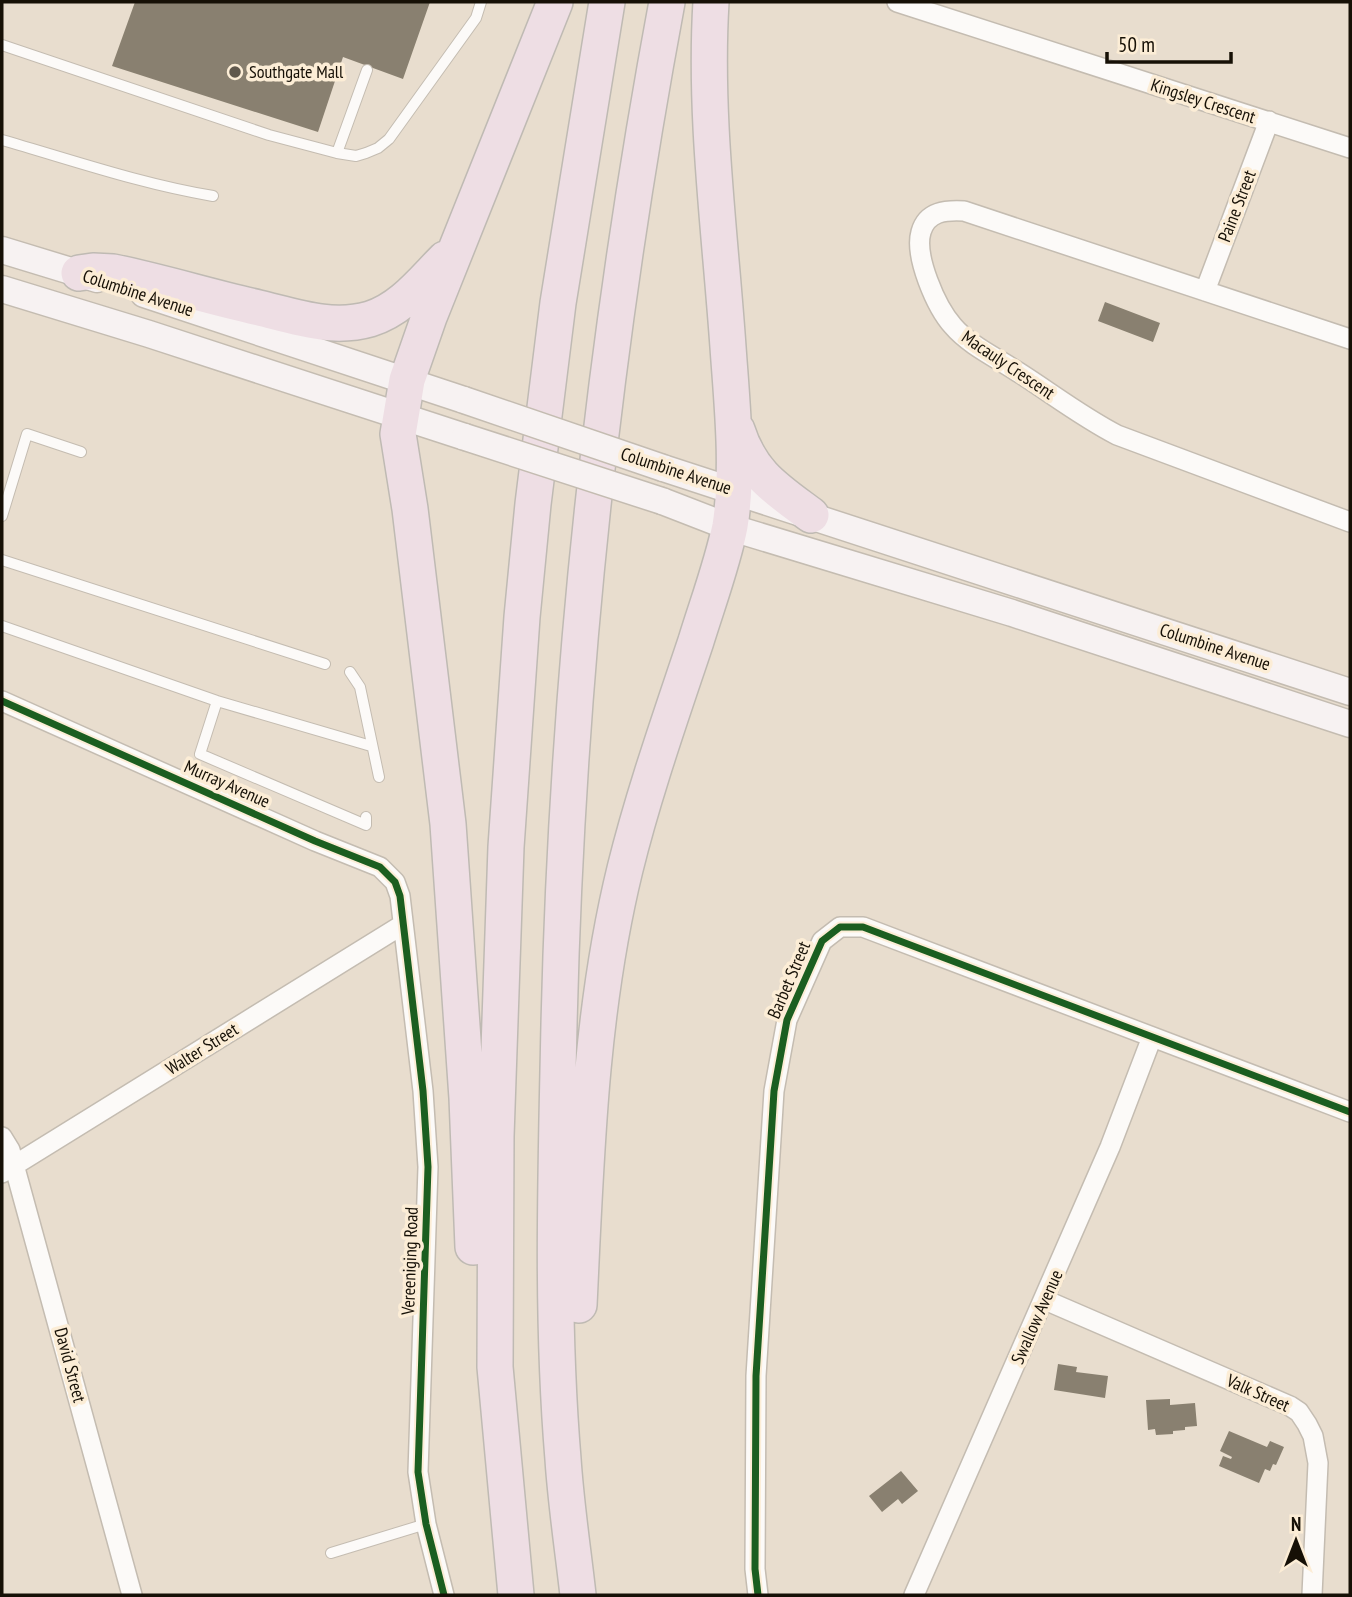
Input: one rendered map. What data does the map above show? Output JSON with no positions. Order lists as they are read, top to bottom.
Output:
{
  "streets": {
    "main road": ["Columbine Avenue"],
    "street": [
      "Kingsley Crescent",
      "Paine Street",
      "Macauly Crescent",
      "Murray Avenue",
      "Barbet Street",
      "Walter Street",
      "Vereeniging Road",
      "Swallow Avenue",
      "David Street",
      "Valk Street"
    ]
  },
  "crossings": [
    ["Kingsley Crescent", "Paine Street"],
    ["Paine Street", "Macauly Crescent"],
    ["Murray Avenue", "Walter Street"],
    ["Murray Avenue", "Vereeniging Road"],
    ["Barbet Street", "Swallow Avenue"],
    ["Walter Street", "Vereeniging Road"],
    ["Walter Street", "David Street"],
    ["Swallow Avenue", "Valk Street"]
  ],
  "places": ["Southgate Mall"],
  "scale_bar": "50 m",
  "north": "top"
}
